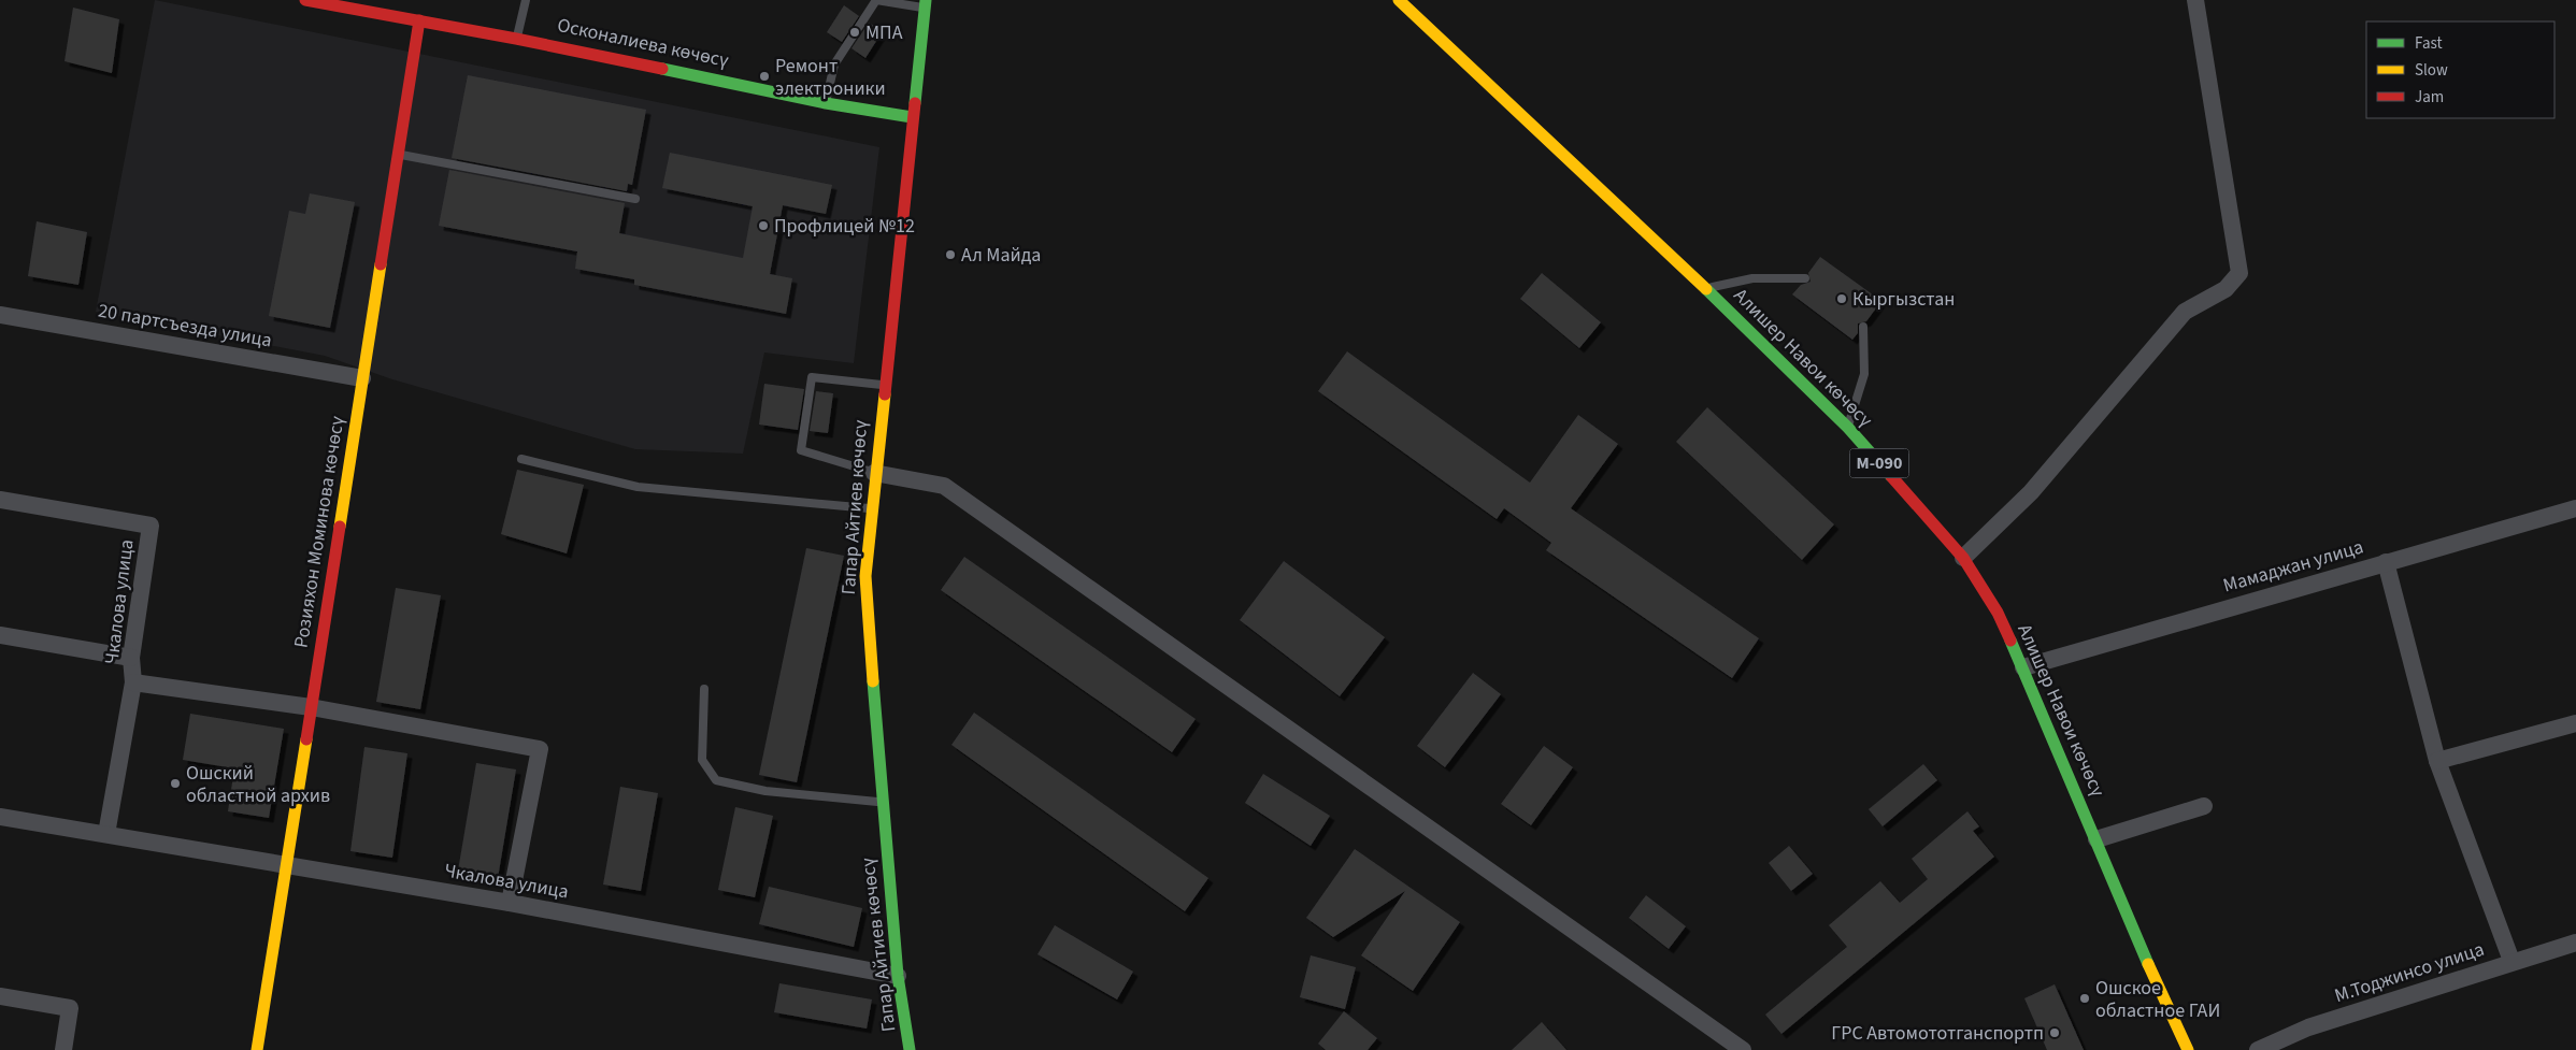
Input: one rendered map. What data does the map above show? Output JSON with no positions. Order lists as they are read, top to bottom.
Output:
{
  "streets": {
    "main road": [
      "Осконалиева көчөсү",
      "Алишер Навои көчөсү",
      "М-090",
      "Гапар Айтиев көчөсү",
      "Розияхон Моминова көчөсү"
    ],
    "street": [
      "20 партсъезда улица",
      "Мамаджан улица",
      "Чкалова улица",
      "М.Тоджинсо улица"
    ]
  },
  "crossings": [
    ["Осконалиева көчөсү", "Гапар Айтиев көчөсү"],
    ["Осконалиева көчөсү", "Розияхон Моминова көчөсү"],
    ["20 партсъезда улица", "Розияхон Моминова көчөсү"],
    ["Алишер Навои көчөсү", "Мамаджан улица"],
    ["Гапар Айтиев көчөсү", "Чкалова улица"],
    ["Розияхон Моминова көчөсү", "Чкалова улица"]
  ],
  "places": [
    "МПА",
    "Ремонт электроники",
    "Профлицей №12",
    "Ал Майда",
    "Кыргызстан",
    "Ошский областной архив",
    "Ошское областное ГАИ",
    "ГРС Автомототганспортп"
  ],
  "legend": ["Fast", "Slow", "Jam"]
}
